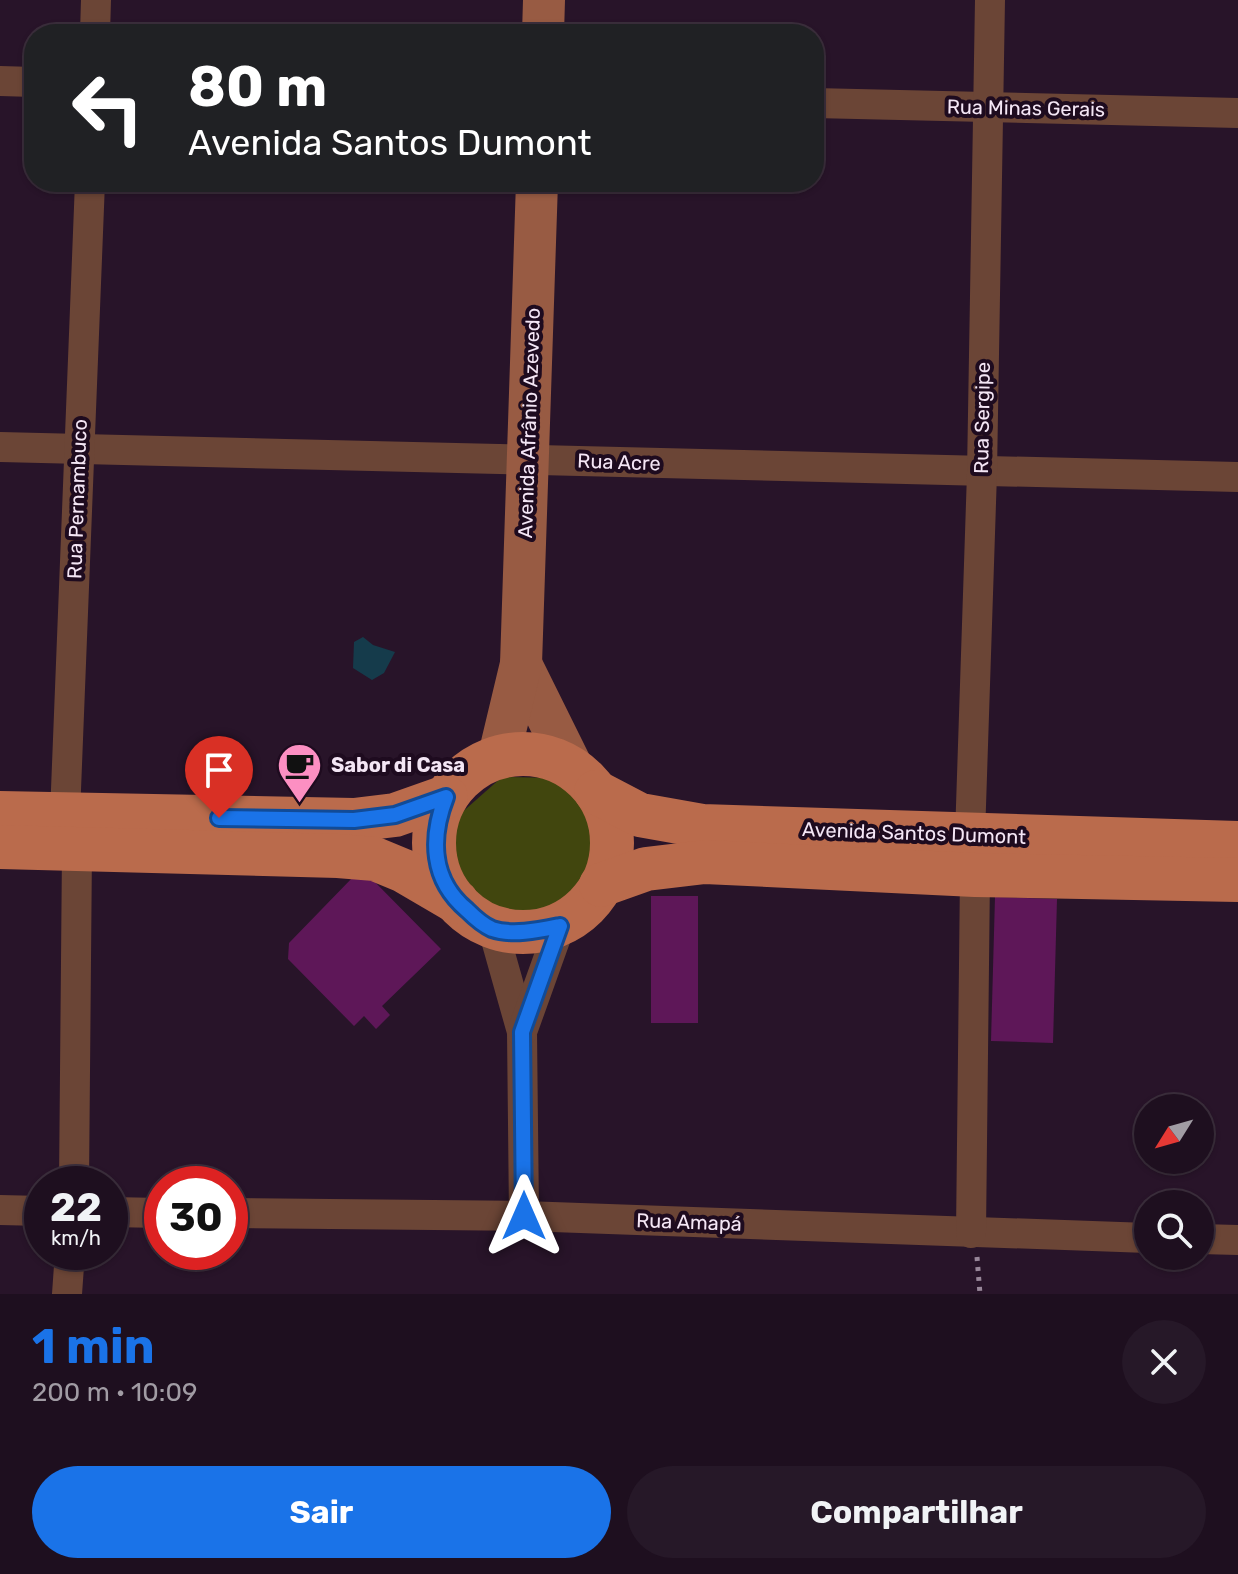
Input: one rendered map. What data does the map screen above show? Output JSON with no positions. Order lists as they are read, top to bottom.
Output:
{
  "streets": {
    "main road": ["Avenida Santos Dumont"],
    "street": [
      "Rua Minas Gerais",
      "Rua Sergipe",
      "Avenida Afrânio Azevedo",
      "Rua Acre",
      "Rua Pernambuco",
      "Rua Amapá"
    ]
  },
  "crossings": [
    ["Rua Minas Gerais", "Rua Sergipe"],
    ["Rua Sergipe", "Rua Acre"],
    ["Rua Sergipe", "Avenida Santos Dumont"],
    ["Rua Sergipe", "Rua Amapá"],
    ["Avenida Afrânio Azevedo", "Rua Acre"],
    ["Avenida Afrânio Azevedo", "Avenida Santos Dumont"],
    ["Rua Acre", "Rua Pernambuco"]
  ],
  "places": {
    "cafe": ["Sabor di Casa"]
  },
  "north": "bottom left",
  "page": {
    "turn": ["80 m", "Avenida Santos Dumont"],
    "speed": "22 km/h",
    "limit": "30",
    "heading": ["1 min", "200 m · 10:09"],
    "buttons": ["Sair", "Compartilhar"]
  }
}
